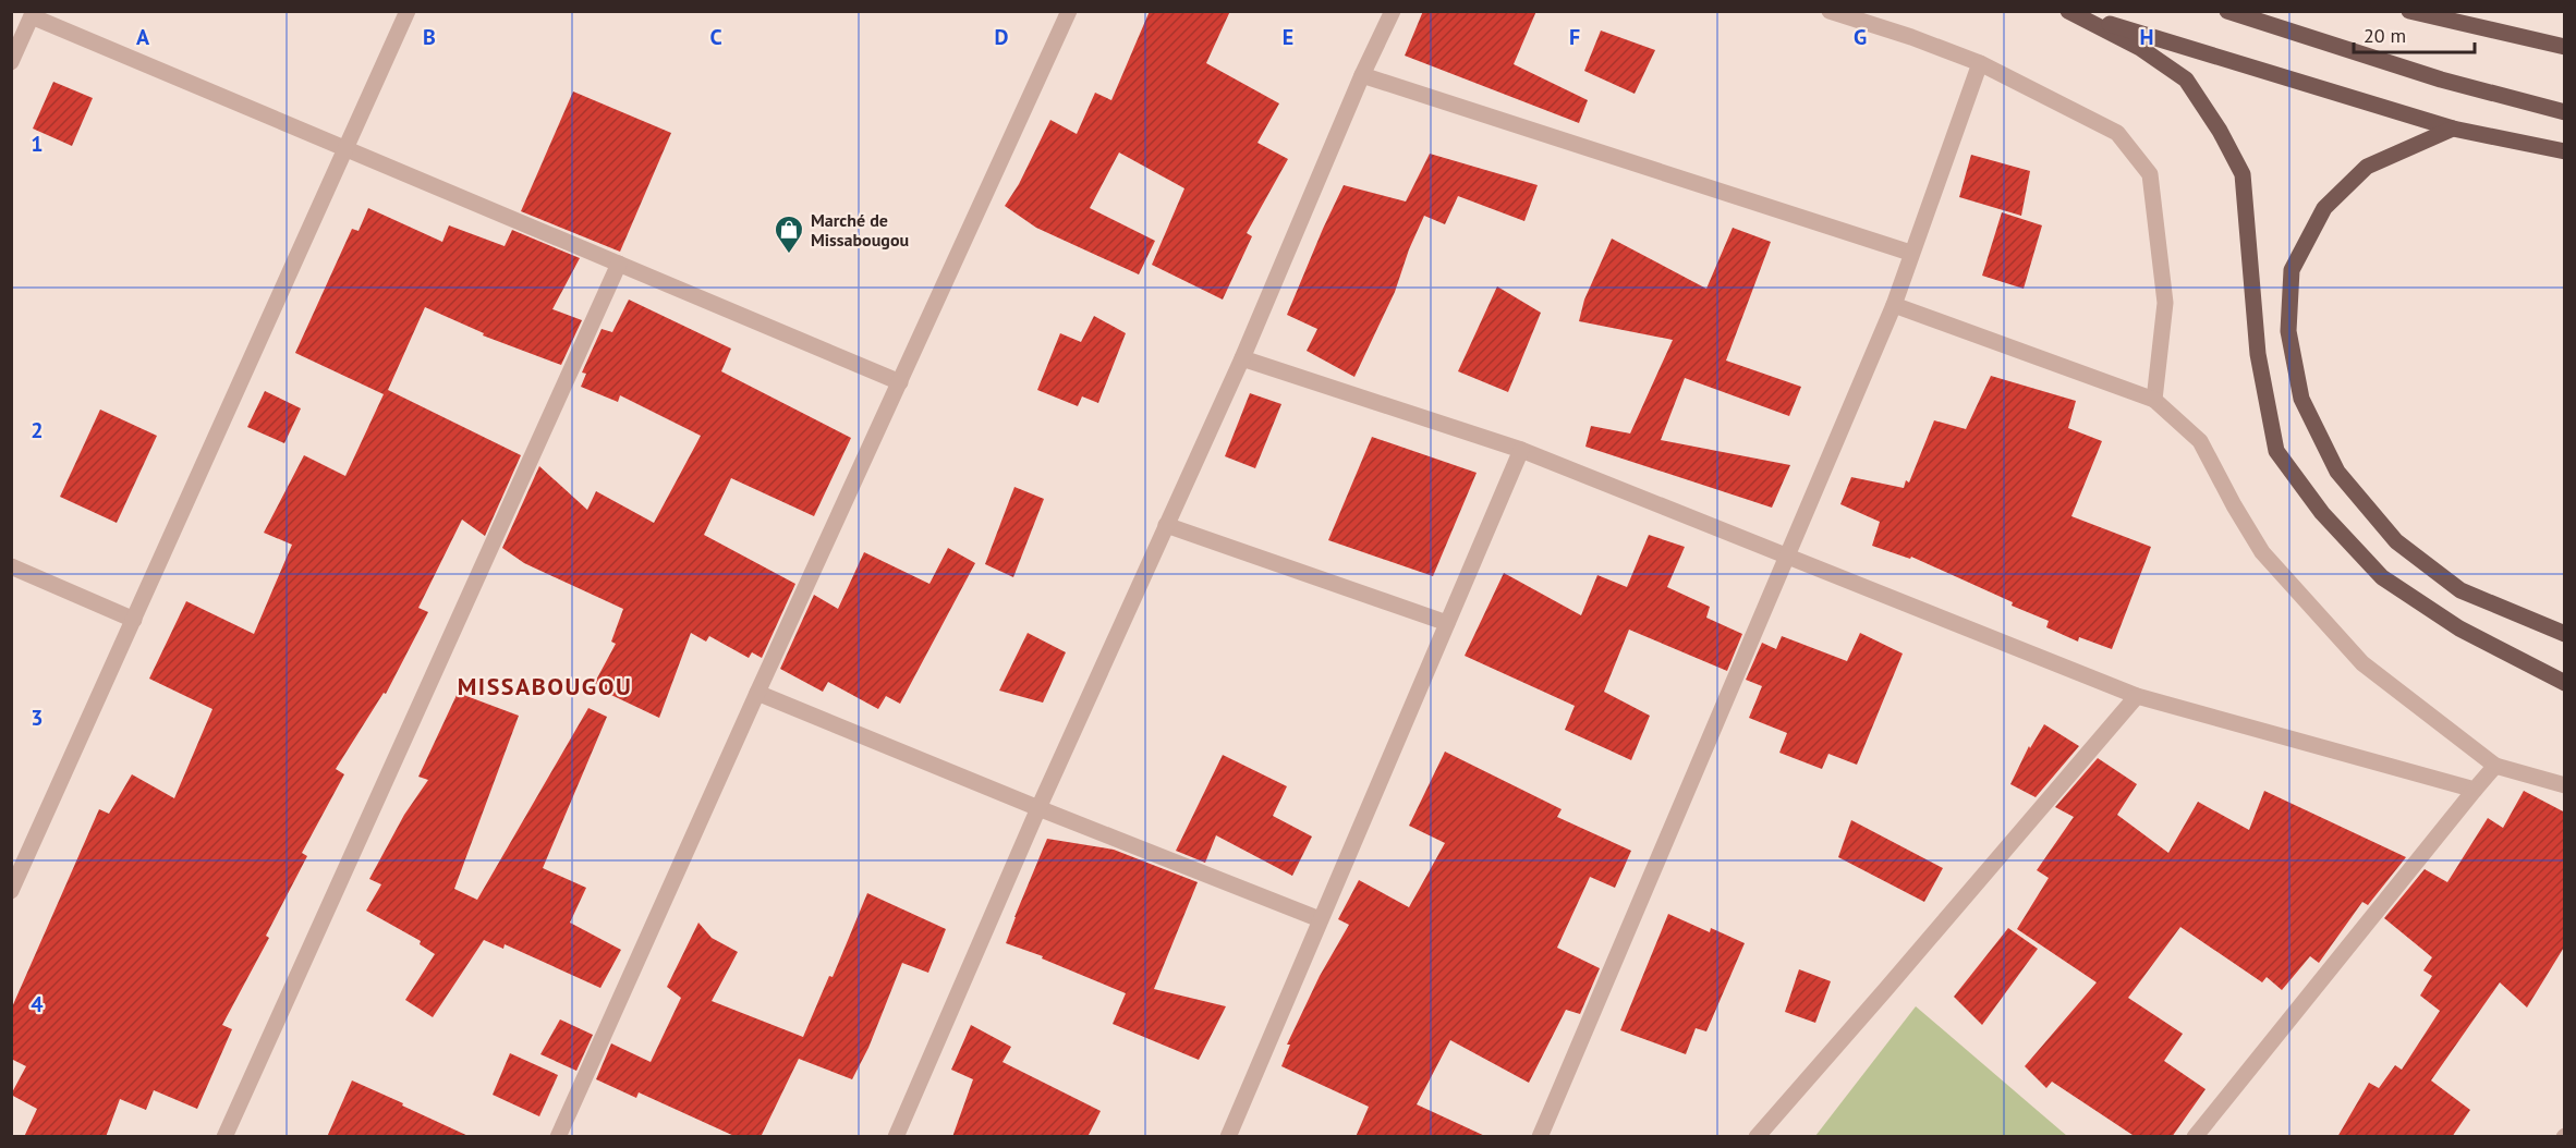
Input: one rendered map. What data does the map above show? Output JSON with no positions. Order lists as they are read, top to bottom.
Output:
{
  "districts": ["MISSABOUGOU"],
  "places": {
    "shop": ["Marché de Missabougou"]
  },
  "scale_bar": "20 m",
  "grid": {
    "columns": [
      "A",
      "B",
      "C",
      "D",
      "E",
      "F",
      "G",
      "H"
    ],
    "rows": [
      "1",
      "2",
      "3",
      "4"
    ]
  }
}
